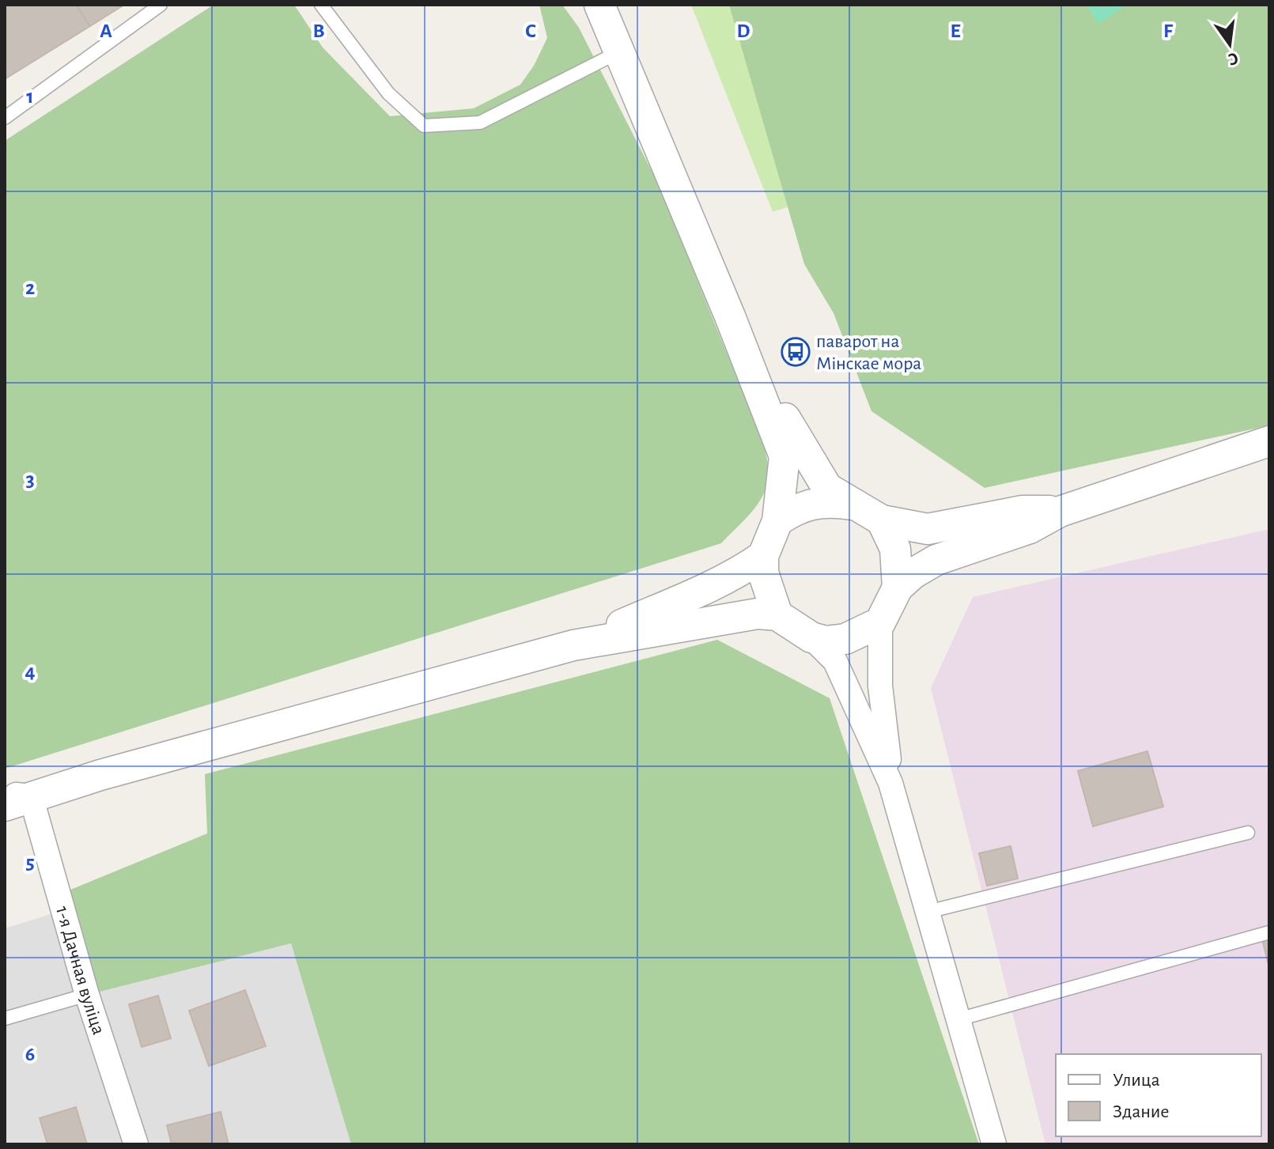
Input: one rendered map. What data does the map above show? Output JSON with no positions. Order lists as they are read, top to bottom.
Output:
{
  "streets": {
    "street": ["1-я Дачная вуліца"]
  },
  "places": {
    "bus stop": ["паварот на Мінскае мора"]
  },
  "legend": ["Улица", "Здание"],
  "north": "bottom",
  "grid": {
    "columns": [
      "A",
      "B",
      "C",
      "D",
      "E",
      "F"
    ],
    "rows": [
      "1",
      "2",
      "3",
      "4",
      "5",
      "6"
    ]
  }
}
